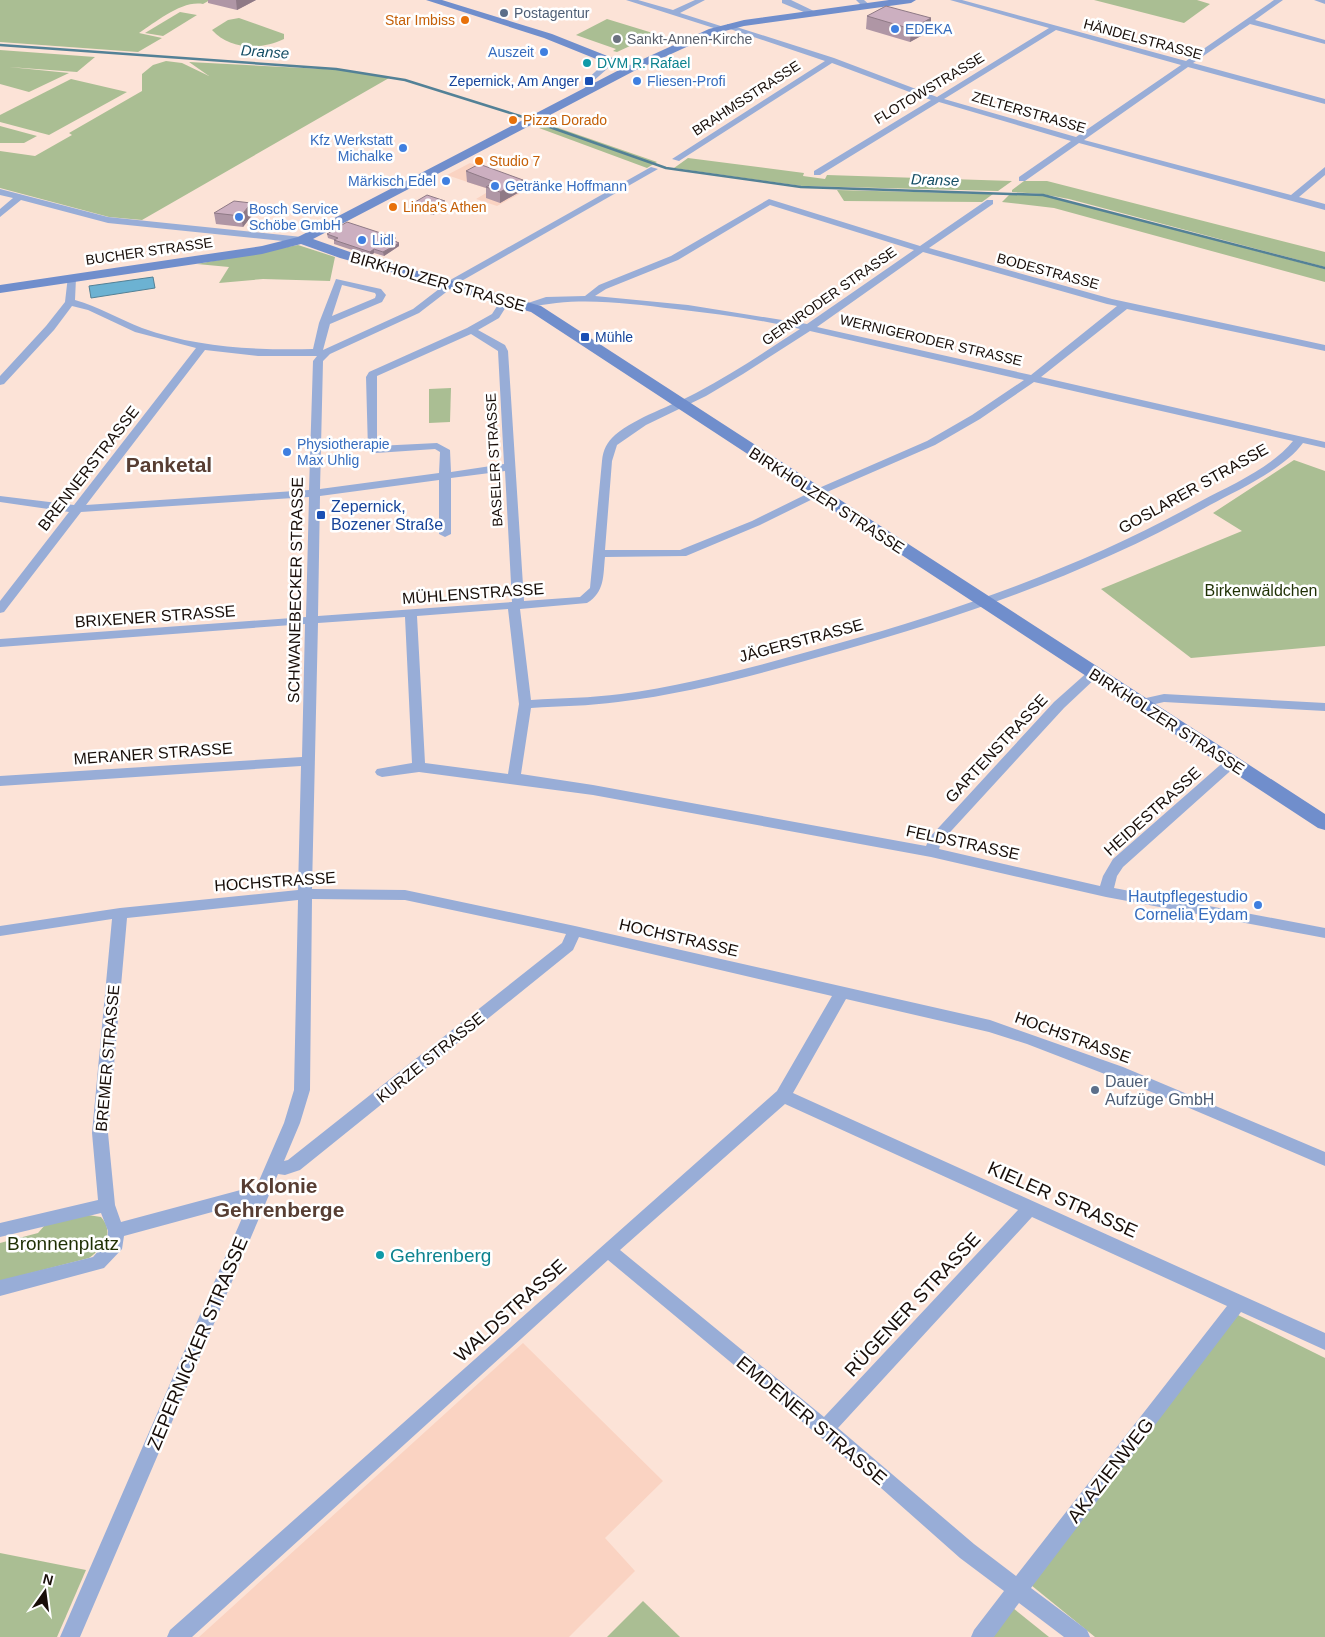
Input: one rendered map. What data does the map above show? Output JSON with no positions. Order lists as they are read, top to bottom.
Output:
{
  "streets": {
    "street": [
      "HÄNDELSTRASSE",
      "FLOTOWSTRASSE",
      "BRAHMSSTRASSE",
      "ZELTERSTRASSE",
      "BUCHER STRASSE",
      "BODESTRASSE",
      "BIRKHOLZER STRASSE",
      "GERNRODER STRASSE",
      "WERNIGERODER STRASSE",
      "BASELER STRASSE",
      "BRENNERSTRASSE",
      "GOSLARER STRASSE",
      "SCHWANEBECKER STRASSE",
      "MÜHLENSTRASSE",
      "BRIXENER STRASSE",
      "JÄGERSTRASSE",
      "GARTENSTRASSE",
      "MERANER STRASSE",
      "HEIDESTRASSE",
      "FELDSTRASSE",
      "HOCHSTRASSE",
      "KURZE STRASSE",
      "BREMER STRASSE",
      "KIELER STRASSE",
      "RÜGENER STRASSE",
      "WALDSTRASSE",
      "ZEPERNICKER STRASSE",
      "EMDENER STRASSE",
      "AKAZIENWEG"
    ]
  },
  "crossings": [
    ["HÄNDELSTRASSE", "FLOTOWSTRASSE"],
    ["FLOTOWSTRASSE", "ZELTERSTRASSE"],
    ["BRAHMSSTRASSE", "ZELTERSTRASSE"],
    ["BUCHER STRASSE", "BIRKHOLZER STRASSE"],
    ["BODESTRASSE", "GERNRODER STRASSE"],
    ["BODESTRASSE", "WERNIGERODER STRASSE"],
    ["BIRKHOLZER STRASSE", "GERNRODER STRASSE"],
    ["BIRKHOLZER STRASSE", "WERNIGERODER STRASSE"],
    ["BIRKHOLZER STRASSE", "GOSLARER STRASSE"],
    ["BIRKHOLZER STRASSE", "MÜHLENSTRASSE"],
    ["BIRKHOLZER STRASSE", "JÄGERSTRASSE"],
    ["BIRKHOLZER STRASSE", "GARTENSTRASSE"],
    ["BIRKHOLZER STRASSE", "HEIDESTRASSE"],
    ["GERNRODER STRASSE", "WERNIGERODER STRASSE"],
    ["GERNRODER STRASSE", "MÜHLENSTRASSE"],
    ["WERNIGERODER STRASSE", "GOSLARER STRASSE"],
    ["BASELER STRASSE", "MÜHLENSTRASSE"],
    ["BASELER STRASSE", "JÄGERSTRASSE"],
    ["BASELER STRASSE", "FELDSTRASSE"],
    ["GOSLARER STRASSE", "JÄGERSTRASSE"],
    ["SCHWANEBECKER STRASSE", "MÜHLENSTRASSE"],
    ["SCHWANEBECKER STRASSE", "BRIXENER STRASSE"],
    ["SCHWANEBECKER STRASSE", "MERANER STRASSE"],
    ["SCHWANEBECKER STRASSE", "ZEPERNICKER STRASSE"],
    ["MÜHLENSTRASSE", "BRIXENER STRASSE"],
    ["GARTENSTRASSE", "FELDSTRASSE"],
    ["HEIDESTRASSE", "FELDSTRASSE"],
    ["HOCHSTRASSE", "KURZE STRASSE"],
    ["HOCHSTRASSE", "BREMER STRASSE"],
    ["HOCHSTRASSE", "WALDSTRASSE"],
    ["HOCHSTRASSE", "ZEPERNICKER STRASSE"],
    ["KURZE STRASSE", "ZEPERNICKER STRASSE"],
    ["KIELER STRASSE", "RÜGENER STRASSE"],
    ["KIELER STRASSE", "WALDSTRASSE"],
    ["KIELER STRASSE", "AKAZIENWEG"],
    ["RÜGENER STRASSE", "EMDENER STRASSE"],
    ["WALDSTRASSE", "EMDENER STRASSE"],
    ["EMDENER STRASSE", "AKAZIENWEG"]
  ],
  "districts": ["Panketal", "Kolonie Gehrenberge"],
  "water": ["Dranse"],
  "parks": ["Birkenwäldchen", "Bronnenplatz"],
  "places": {
    "other": [
      "Postagentur",
      "Star Imbiss",
      "EDEKA",
      "Sankt-Annen-Kirche",
      "Auszeit",
      "DVM R. Rafael",
      "Fliesen-Profi",
      "Pizza Dorado",
      "Kfz Werkstatt Michalke",
      "Studio 7",
      "Märkisch Edel",
      "Getränke Hoffmann",
      "Linda's Athen",
      "Bosch Service Schöbe GmbH",
      "Lidl",
      "Physiotherapie Max Uhlig",
      "Hautpflegestudio Cornelia Eydam",
      "Dauer Aufzüge GmbH",
      "Gehrenberg"
    ],
    "transit": ["Zepernick, Am Anger", "Mühle", "Zepernick, Bozener Straße"]
  },
  "north": "top"
}
